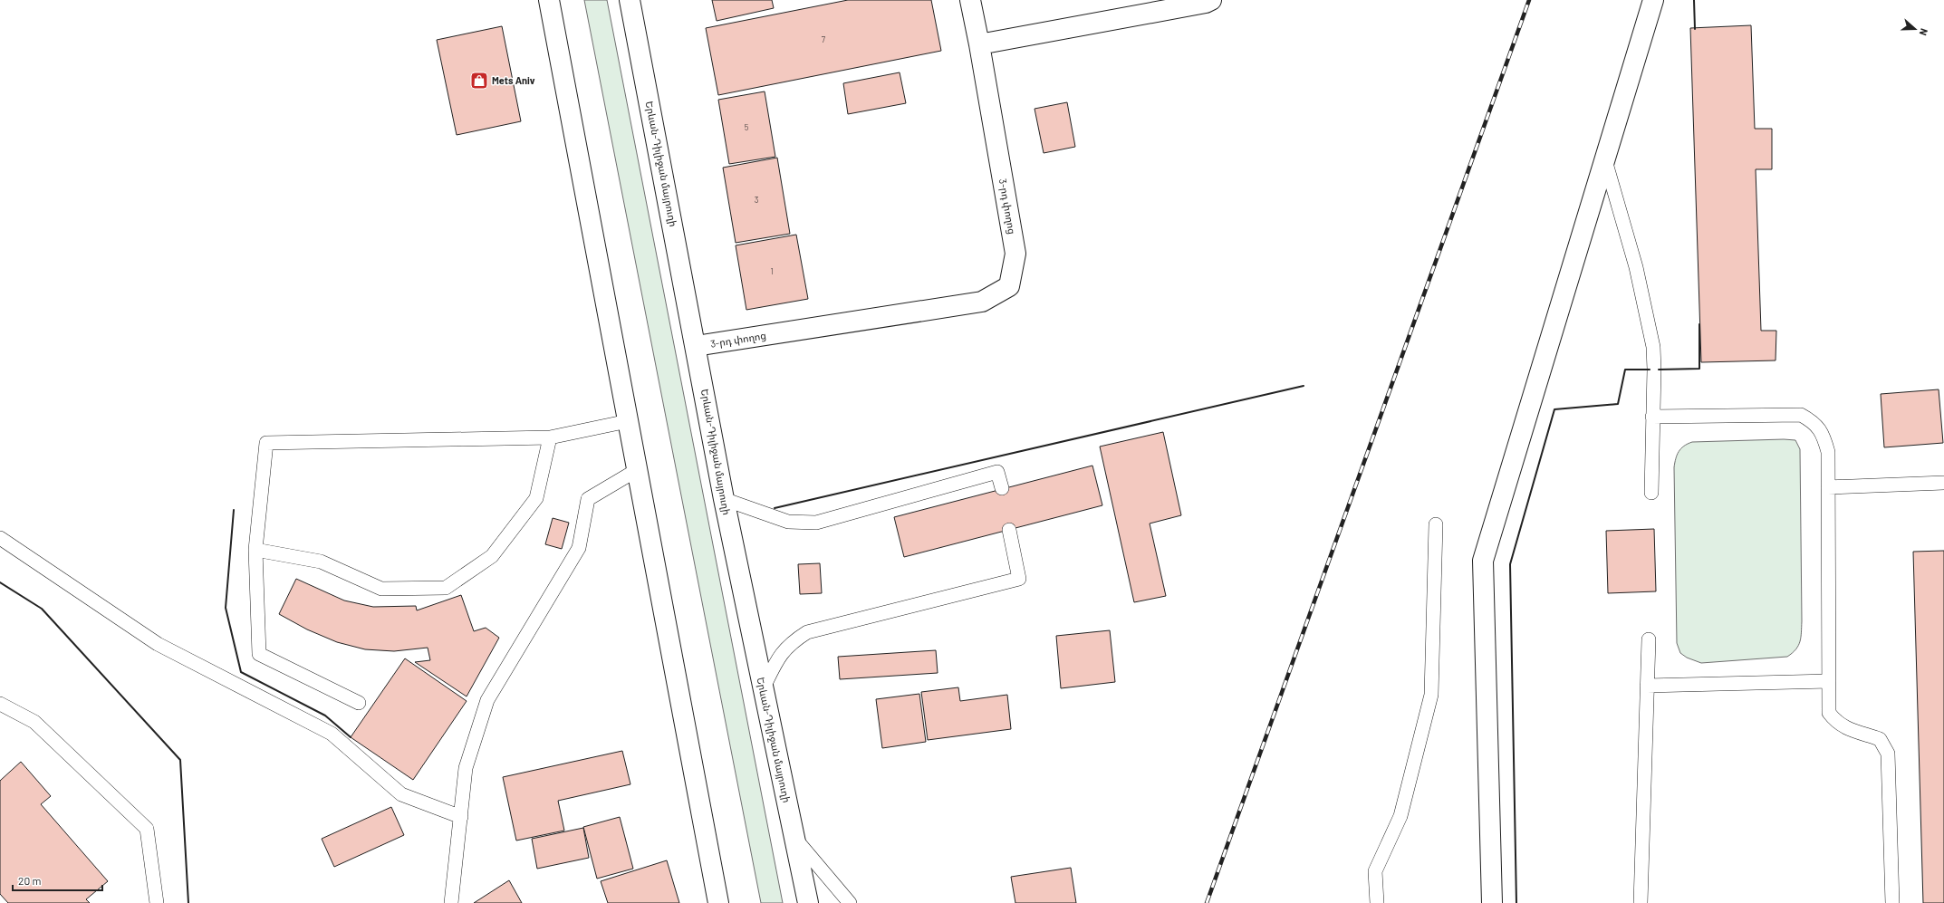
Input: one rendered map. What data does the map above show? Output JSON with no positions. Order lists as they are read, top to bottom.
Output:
{
  "streets": {
    "main road": ["Երևան-Դիլիջան մայրուղի", "3-րդ փողոց"]
  },
  "crossings": [
    ["Երևան-Դիլիջան մայրուղի", "3-րդ փողոց"]
  ],
  "places": {
    "shop": ["Mets Aniv"]
  },
  "house_numbers": [
    "7",
    "5",
    "3",
    "1"
  ],
  "scale_bar": "20 m",
  "north": "right"
}
